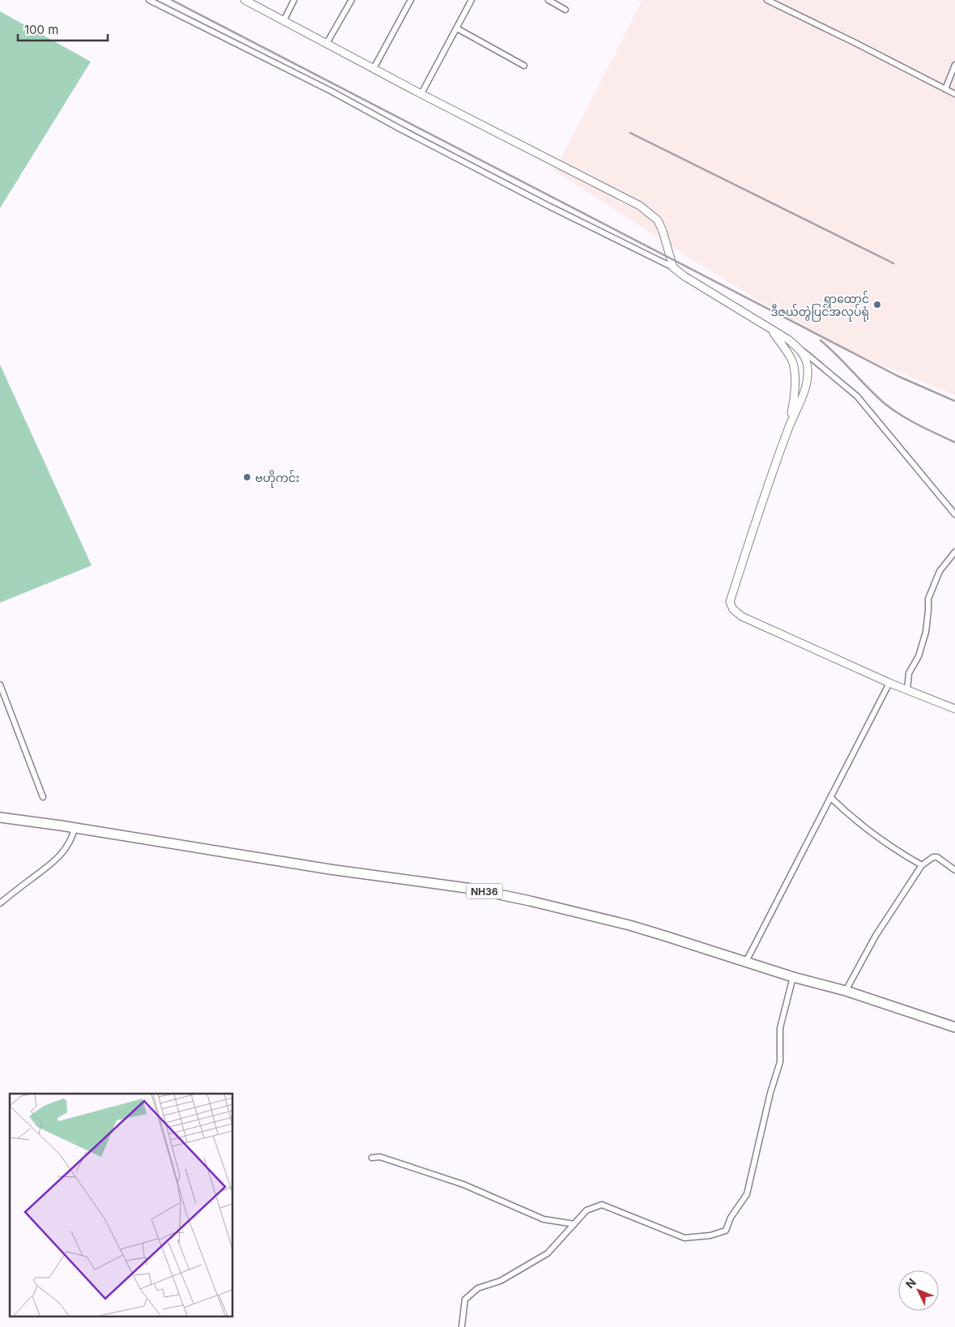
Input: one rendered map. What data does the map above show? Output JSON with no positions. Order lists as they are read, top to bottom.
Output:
{
  "streets": {
    "highway": ["NH36"]
  },
  "places": ["ရွာထောင် ဒီဇယ်တွဲပြင်အလုပ်ရုံ", "ဗဟိုကင်း"],
  "scale_bar": "100 m",
  "north": "top left"
}
